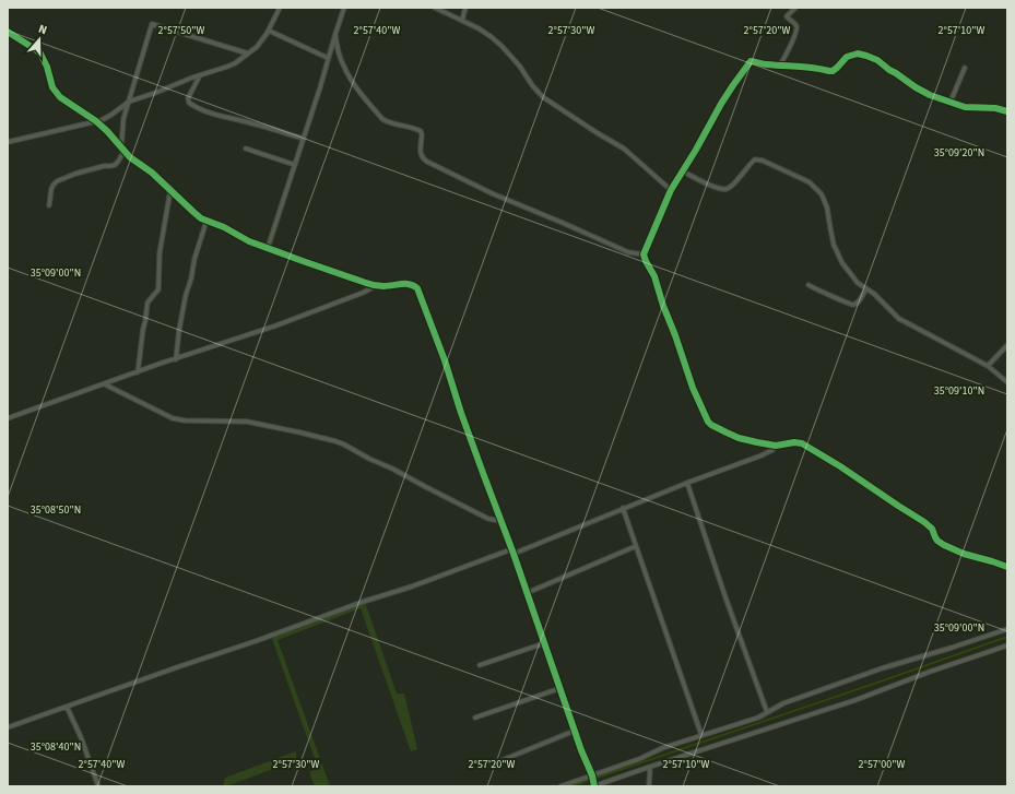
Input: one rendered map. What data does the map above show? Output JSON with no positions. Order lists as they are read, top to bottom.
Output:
{
  "north": "top",
  "coordinates": [
    "2°57'50\"W",
    "2°57'20\"W",
    "2°57'10\"W",
    "2°57'40\"W",
    "2°57'30\"W",
    "35°09'20\"N",
    "35°09'00\"N",
    "35°09'10\"N",
    "35°08'50\"N",
    "35°08'40\"N",
    "2°57'00\"W"
  ]
}
